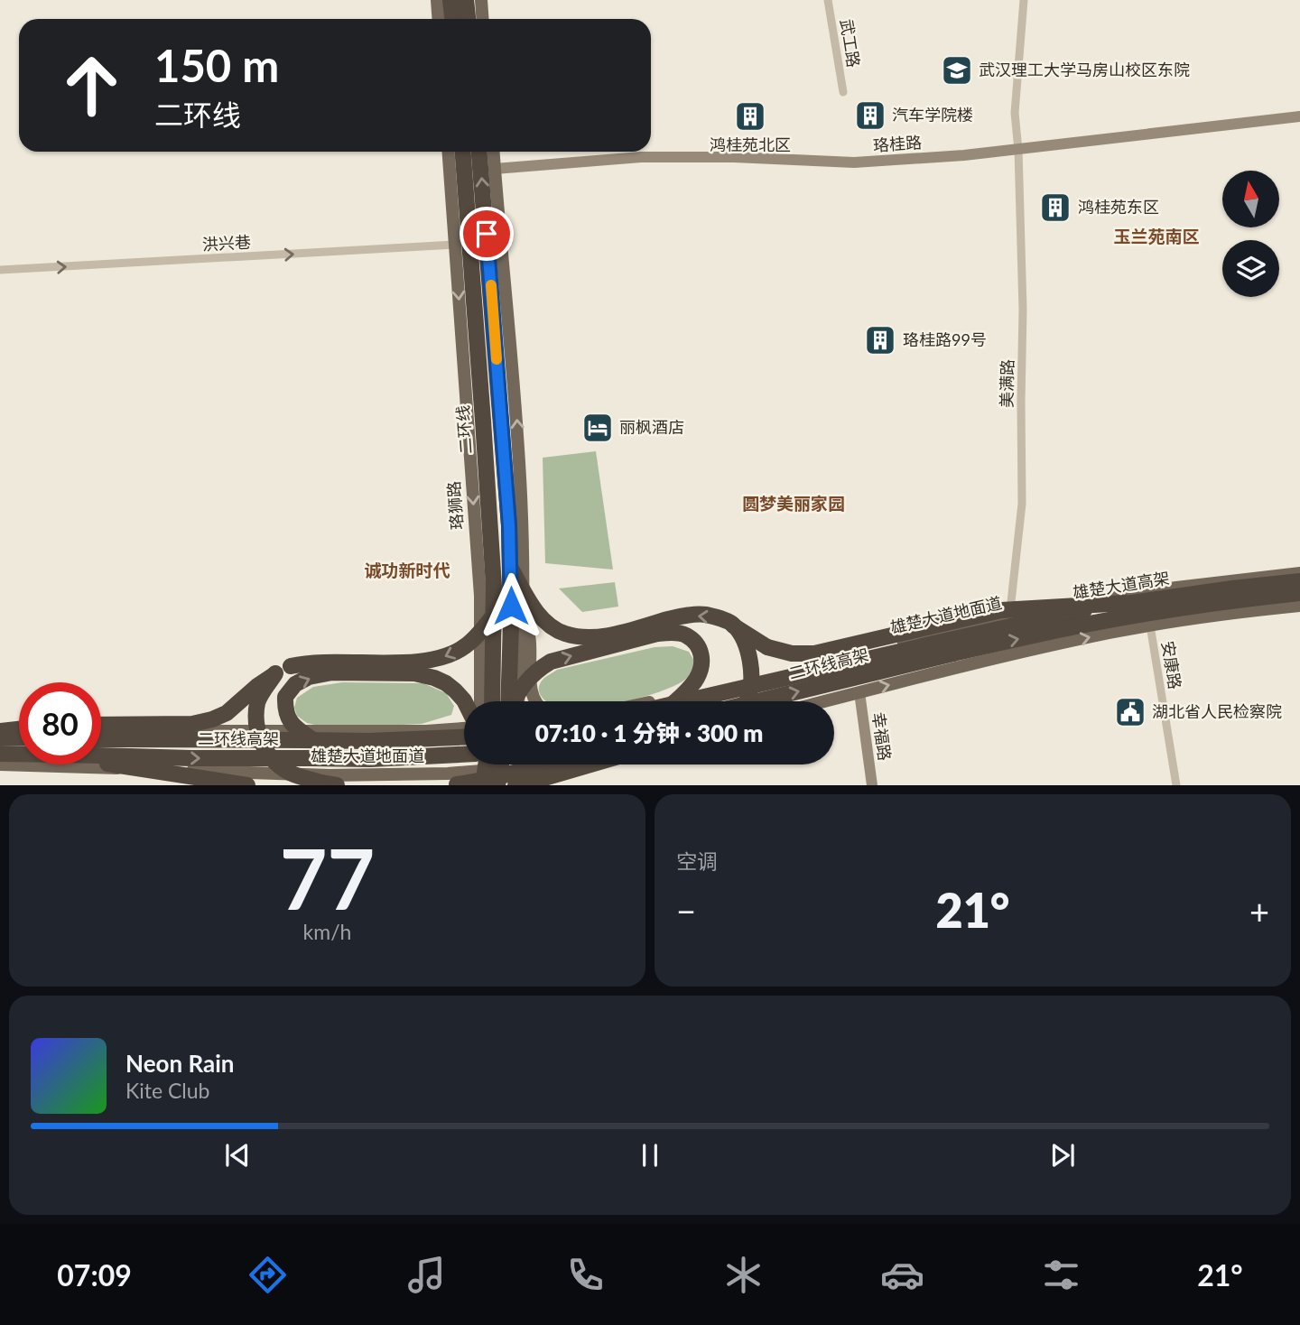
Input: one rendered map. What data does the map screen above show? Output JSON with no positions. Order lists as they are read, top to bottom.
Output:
{
  "streets": {
    "highway": ["二环线", "雄楚大道高架", "二环线高架"],
    "main road": ["珞狮路", "雄楚大道地面道"],
    "street": [
      "武工路",
      "珞桂路",
      "洪兴巷",
      "美满路",
      "安康路",
      "幸福路"
    ]
  },
  "crossings": [
    ["珞桂路", "美满路"],
    ["洪兴巷", "珞狮路"],
    ["美满路", "雄楚大道地面道"],
    ["雄楚大道高架", "二环线高架"]
  ],
  "one_way": ["洪兴巷"],
  "districts": ["玉兰苑南区", "圆梦美丽家园", "诚功新时代"],
  "places": {
    "school or university": ["武汉理工大学马房山校区东院"],
    "building": [
      "汽车学院楼",
      "鸿桂苑北区",
      "鸿桂苑东区",
      "珞桂路99号"
    ],
    "hotel": ["丽枫酒店"],
    "public building": ["湖北省人民检察院"]
  },
  "north": "top",
  "page": {
    "turn": ["150 m", "二环线"],
    "limit": "80",
    "trip": "07:10 · 1 分钟 · 300 m",
    "tile": [
      ["77", "km/h"],
      "空调"
    ],
    "heat": ["−", "21°", "+"],
    "song": ["Neon Rain", "Kite Club"],
    "tabs": ["07:09", "21°"]
  }
}
